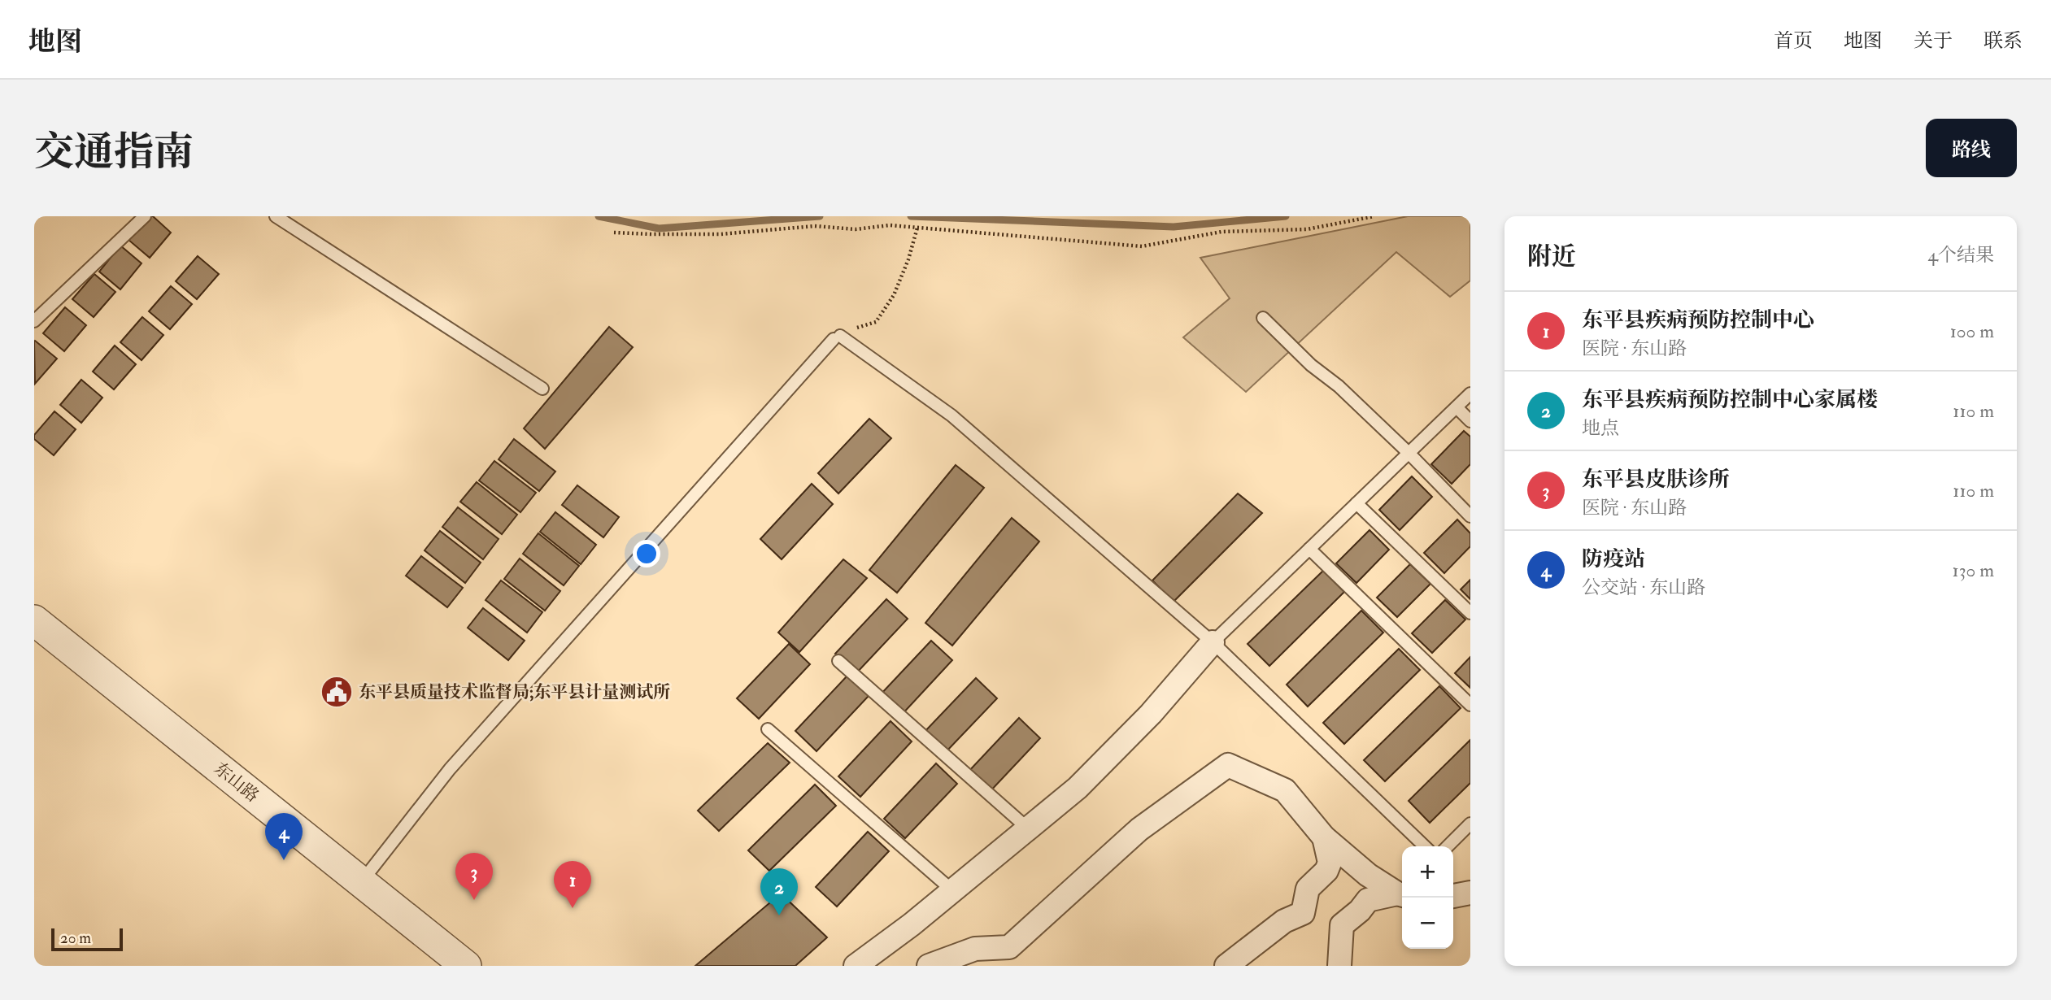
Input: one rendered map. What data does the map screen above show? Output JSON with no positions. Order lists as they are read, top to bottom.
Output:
{
  "streets": {
    "street": ["东山路"]
  },
  "places": {
    "public building": ["东平县质量技术监督局;东平县计量测试所"]
  },
  "scale_bar": "20 m",
  "page": {
    "header": "地图",
    "nav": [
      "首页",
      "地图",
      "关于",
      "联系"
    ],
    "buttons": "路线",
    "title": "交通指南",
    "heading": ["附近", "4个结果"],
    "list": [
      {
        "mark": "1",
        "name": "东平县疾病预防控制中心",
        "note": "医院 · 东山路",
        "value": "100 m"
      },
      {
        "mark": "2",
        "name": "东平县疾病预防控制中心家属楼",
        "note": "地点",
        "value": "110 m"
      },
      {
        "mark": "3",
        "name": "东平县皮肤诊所",
        "note": "医院 · 东山路",
        "value": "110 m"
      },
      {
        "mark": "4",
        "name": "防疫站",
        "note": "公交站 · 东山路",
        "value": "130 m"
      }
    ],
    "pins": [
      "4",
      "3",
      "1",
      "2"
    ],
    "map_buttons": ["+", "−"],
    "scale": "20 m"
  }
}
